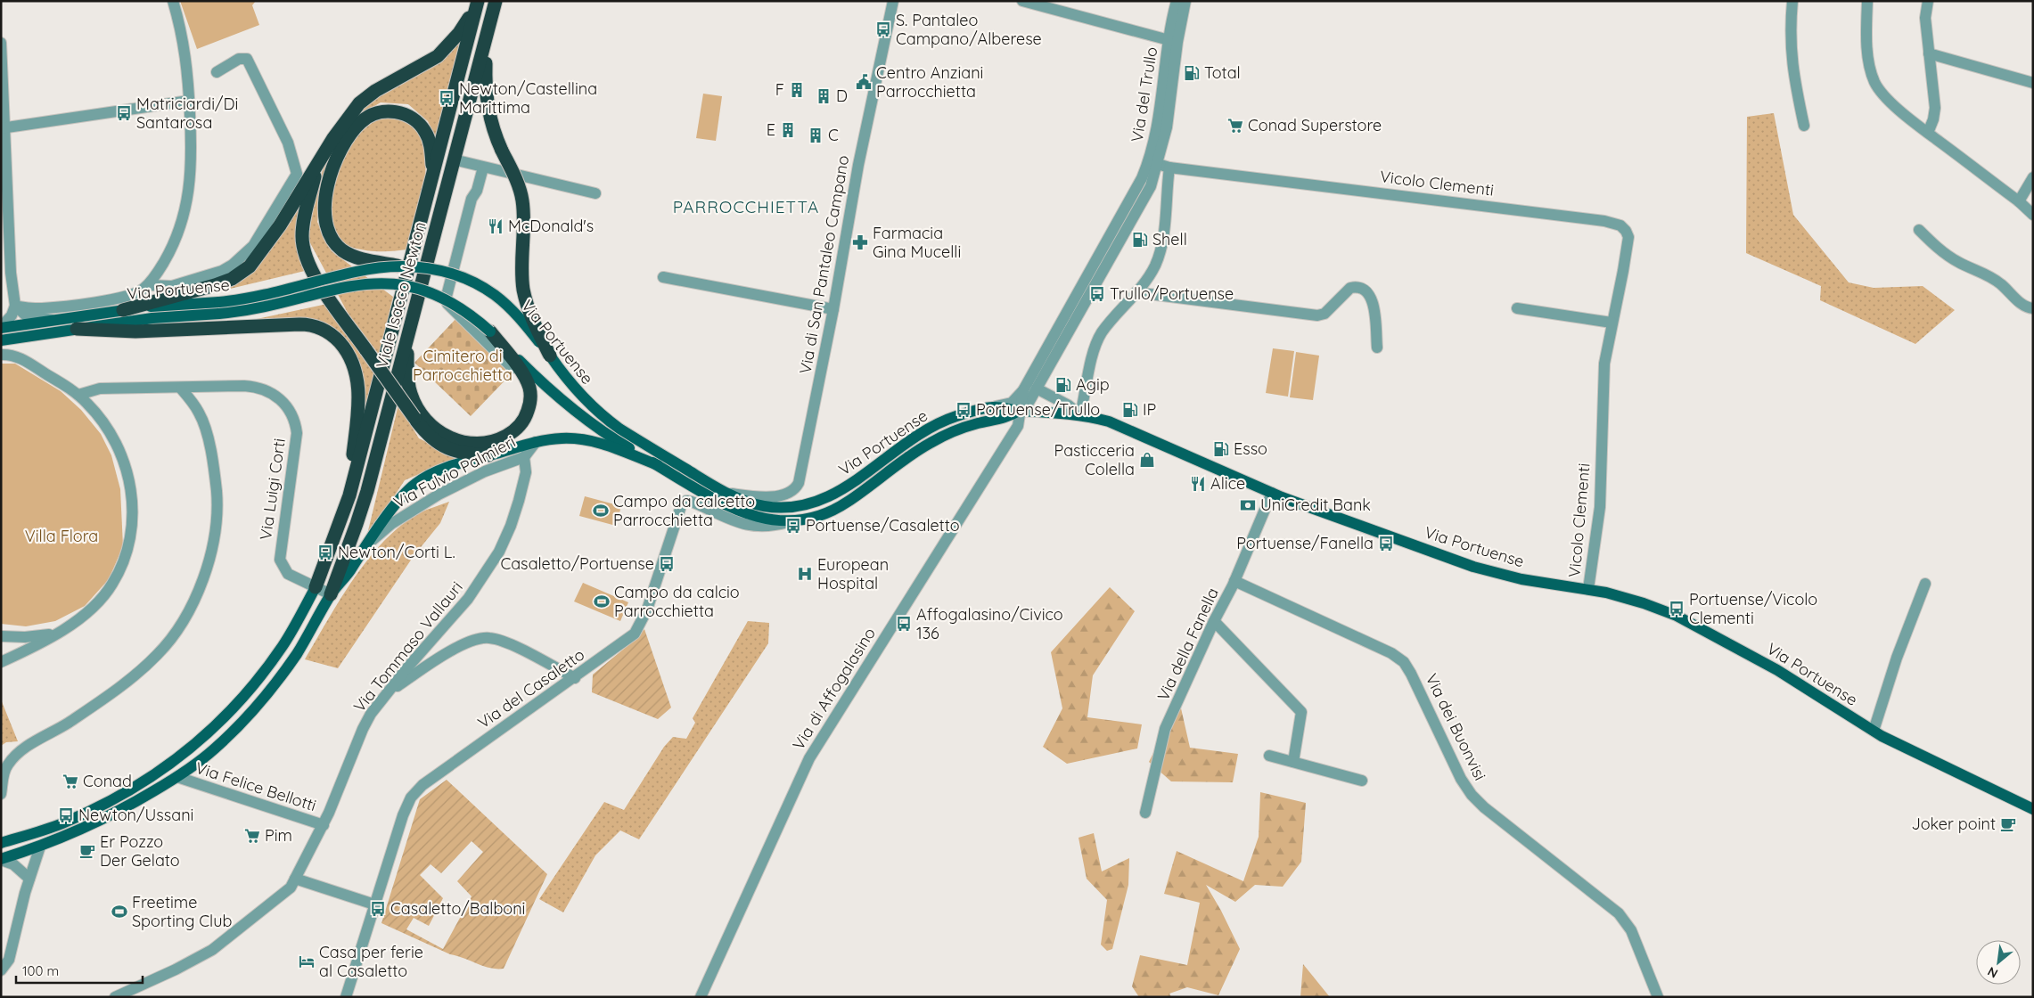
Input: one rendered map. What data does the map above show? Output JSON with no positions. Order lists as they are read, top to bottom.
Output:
{
  "streets": {
    "highway": ["Viale Isacco Newton"],
    "main road": ["Via Portuense"],
    "street": [
      "Via del Trullo",
      "Vicolo Clementi",
      "Via di San Pantaleo Campano",
      "Via Fulvio Palmieri",
      "Via Luigi Corti",
      "Via della Fanella",
      "Via Tommaso Vallauri",
      "Via del Casaletto",
      "Via di Affogalasino",
      "Via dei Buonvisi",
      "Via Felice Bellotti"
    ]
  },
  "crossings": [
    ["Via del Trullo", "Vicolo Clementi"],
    ["Via del Trullo", "Via Portuense"],
    ["Via del Trullo", "Via di Affogalasino"],
    ["Vicolo Clementi", "Via Portuense"],
    ["Via di San Pantaleo Campano", "Via Portuense"],
    ["Via Portuense", "Via della Fanella"],
    ["Via Portuense", "Via del Casaletto"],
    ["Via Portuense", "Via di Affogalasino"],
    ["Viale Isacco Newton", "Via Luigi Corti"],
    ["Viale Isacco Newton", "Via Felice Bellotti"],
    ["Via Fulvio Palmieri", "Via Tommaso Vallauri"],
    ["Via della Fanella", "Via dei Buonvisi"],
    ["Via Tommaso Vallauri", "Via Felice Bellotti"]
  ],
  "districts": ["PARROCCHIETTA"],
  "parks": ["Cimitero di Parrocchietta", "Villa Flora"],
  "places": {
    "bus stop": [
      "S. Pantaleo Campano/Alberese",
      "Newton/Castellina Marittima",
      "Matriciardi/Di Santarosa",
      "Trullo/Portuense",
      "Portuense/Trullo",
      "Portuense/Casaletto",
      "Portuense/Fanella",
      "Newton/Corti L.",
      "Casaletto/Portuense",
      "Portuense/Vicolo Clementi",
      "Affogalasino/Civico 136",
      "Newton/Ussani",
      "Casaletto/Balboni"
    ],
    "fuel station": [
      "Total",
      "Shell",
      "Agip",
      "IP",
      "Esso"
    ],
    "public building": ["Centro Anziani Parrocchietta"],
    "building": [
      "F",
      "D",
      "E",
      "C"
    ],
    "supermarket": ["Conad Superstore", "Conad", "Pim"],
    "restaurant": ["McDonald's", "Alice"],
    "pharmacy": ["Farmacia Gina Mucelli"],
    "shop": ["Pasticceria Colella"],
    "bank": ["UniCredit Bank"],
    "sports": ["Campo da calcetto Parrocchietta", "Campo da calcio Parrocchietta", "Freetime Sporting Club"],
    "hospital": ["European Hospital"],
    "cafe": ["Joker point", "Er Pozzo Der Gelato"],
    "hotel": ["Casa per ferie al Casaletto"]
  },
  "scale_bar": "100 m",
  "north": "bottom left"
}
